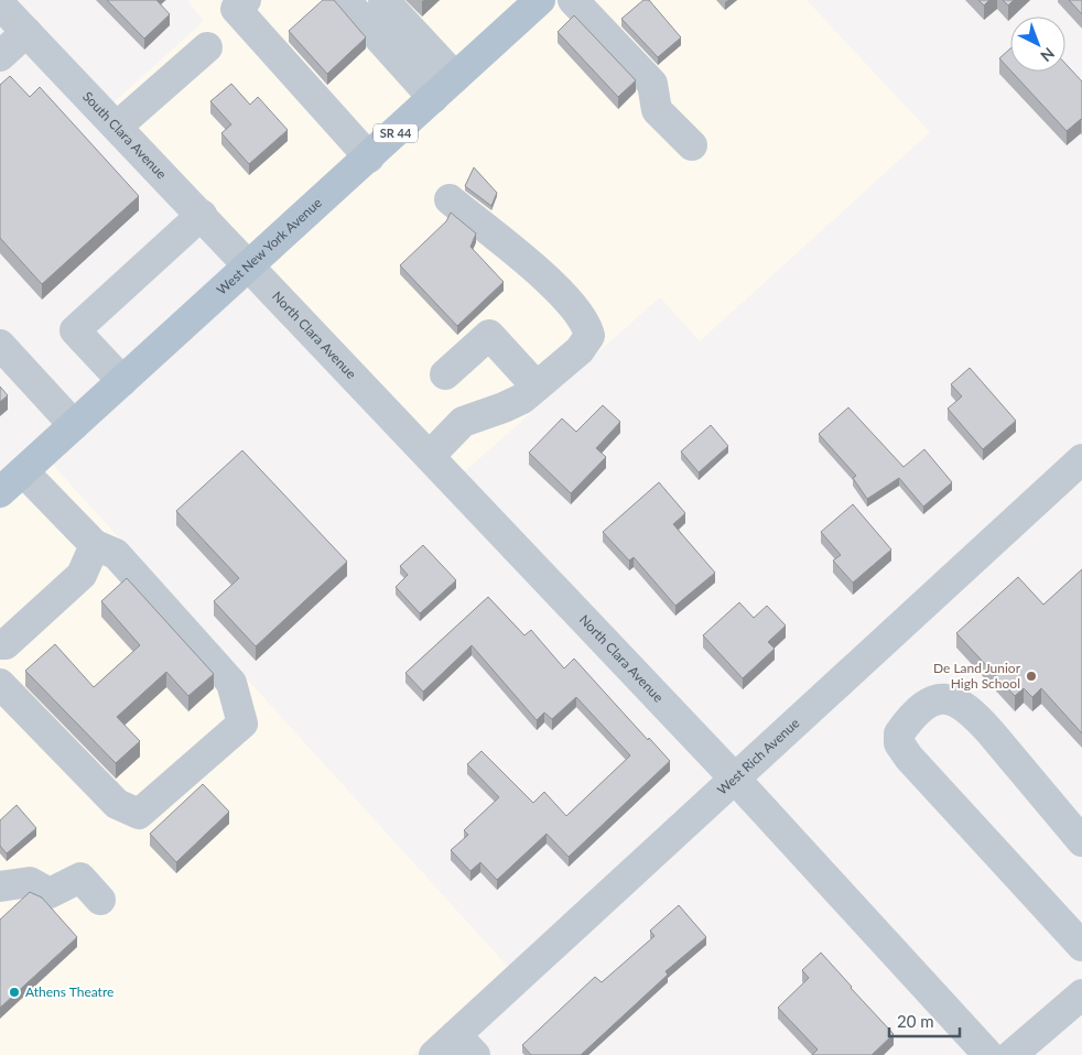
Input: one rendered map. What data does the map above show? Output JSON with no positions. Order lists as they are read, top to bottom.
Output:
{
  "streets": {
    "main road": ["SR 44", "West New York Avenue"],
    "street": ["South Clara Avenue", "North Clara Avenue", "West Rich Avenue"]
  },
  "crossings": [
    ["South Clara Avenue", "West New York Avenue"],
    ["South Clara Avenue", "North Clara Avenue"],
    ["West New York Avenue", "North Clara Avenue"],
    ["North Clara Avenue", "West Rich Avenue"]
  ],
  "places": ["De Land Junior High School", "Athens Theatre"],
  "scale_bar": "20 m",
  "north": "bottom right"
}
